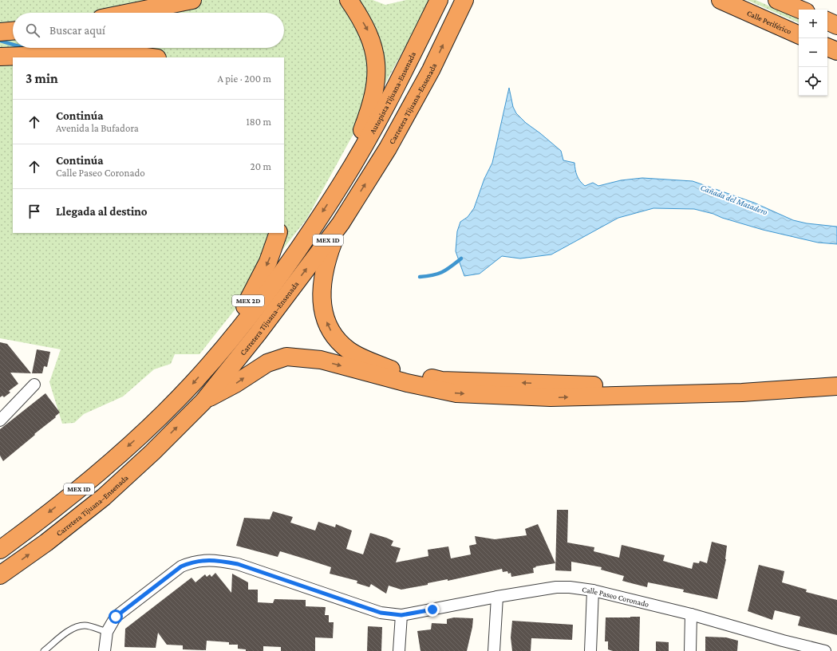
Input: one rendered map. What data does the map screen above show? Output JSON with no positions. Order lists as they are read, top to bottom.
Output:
{
  "streets": {
    "highway": [
      "Calle Periférico",
      "Autopista Tijuana-Ensenada",
      "Carretera Tijuana–Ensenada",
      "MEX 1D",
      "MEX 2D"
    ],
    "street": ["Calle Paseo Coronado"]
  },
  "crossings": [
    ["Autopista Tijuana-Ensenada", "MEX 1D"],
    ["MEX 1D", "MEX 2D"]
  ],
  "water": ["Cañada del Matadero"],
  "page": {
    "map_buttons": ["+", "−"],
    "search": "Buscar aquí",
    "heading": ["3 min", "A pie · 200 m"],
    "list": [
      ["Continúa", "Avenida la Bufadora", "180 m"],
      ["Continúa", "Calle Paseo Coronado", "20 m"],
      "Llegada al destino"
    ]
  }
}
